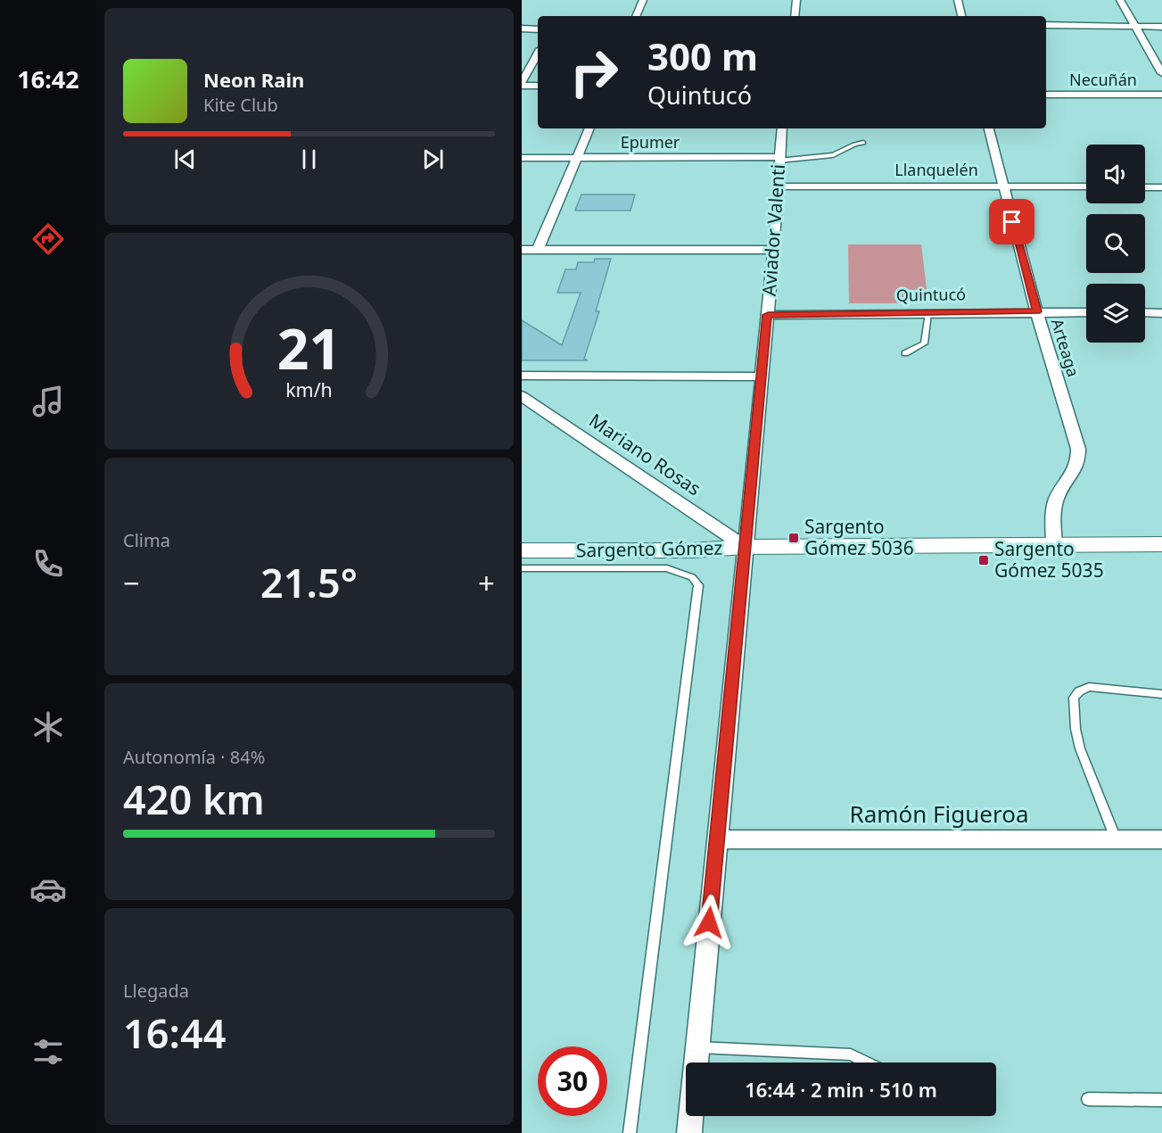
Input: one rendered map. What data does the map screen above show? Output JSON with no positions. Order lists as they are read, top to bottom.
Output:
{
  "streets": {
    "main road": ["Sargento Gómez"],
    "street": [
      "Necuñán",
      "Epumer",
      "Llanquelén",
      "Aviador Valenti",
      "Quintucó",
      "Arteaga",
      "Mariano Rosas",
      "Ramón Figueroa"
    ]
  },
  "crossings": [
    ["Epumer", "Aviador Valenti"],
    ["Llanquelén", "Aviador Valenti"],
    ["Llanquelén", "Arteaga"],
    ["Aviador Valenti", "Quintucó"],
    ["Aviador Valenti", "Mariano Rosas"],
    ["Aviador Valenti", "Sargento Gómez"],
    ["Aviador Valenti", "Ramón Figueroa"],
    ["Quintucó", "Arteaga"],
    ["Arteaga", "Sargento Gómez"],
    ["Mariano Rosas", "Sargento Gómez"]
  ],
  "places": {
    "transit": ["Sargento Gómez 5036", "Sargento Gómez 5035"]
  },
  "page": {
    "tabs": "16:42",
    "turn": ["300 m", "Quintucó"],
    "song": ["Neon Rain", "Kite Club"],
    "tile": [
      "Clima",
      ["Autonomía · 84%", "420 km"],
      ["Llegada", "16:44"]
    ],
    "heat": ["−", "21.5°", "+"],
    "limit": "30",
    "trip": "16:44 · 2 min · 510 m",
    "gauge": ["21", "km/h"]
  }
}
